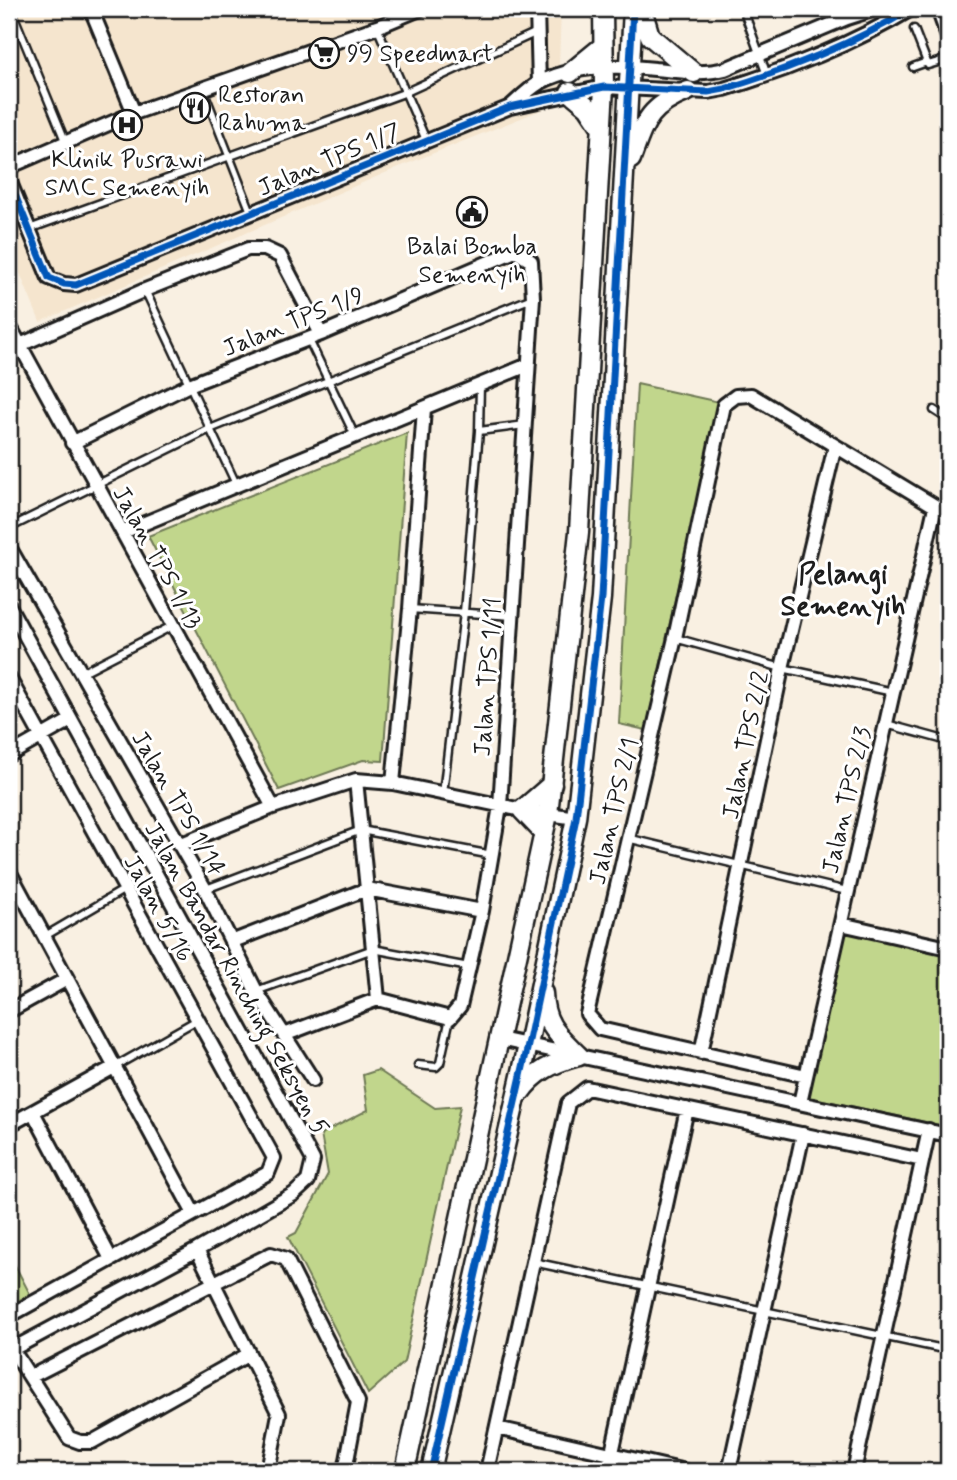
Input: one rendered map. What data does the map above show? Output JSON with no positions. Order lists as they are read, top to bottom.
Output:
{
  "streets": {
    "street": [
      "Jalan TPS 1/7",
      "Jalan TPS 1/9",
      "Jalan TPS 1/13",
      "Jalan TPS 1/11",
      "Jalan TPS 2/2",
      "Jalan TPS 2/3",
      "Jalan TPS 1/14",
      "Jalan TPS 2/1",
      "Jalan 5/16",
      "Jalan Bandar Rinching Seksyen 5"
    ]
  },
  "crossings": [
    ["Jalan TPS 1/9", "Jalan TPS 1/13"],
    ["Jalan TPS 1/9", "Jalan TPS 1/11"],
    ["Jalan TPS 2/2", "Jalan TPS 2/1"],
    ["Jalan TPS 2/3", "Jalan TPS 2/1"]
  ],
  "districts": ["Pelangi Semenyih"],
  "places": {
    "supermarket": ["99 Speedmart"],
    "restaurant": ["Restoran Rahuma"],
    "hospital": ["Klinik Pusrawi SMC Semenyih"],
    "public building": ["Balai Bomba Semenyih"]
  }
}
